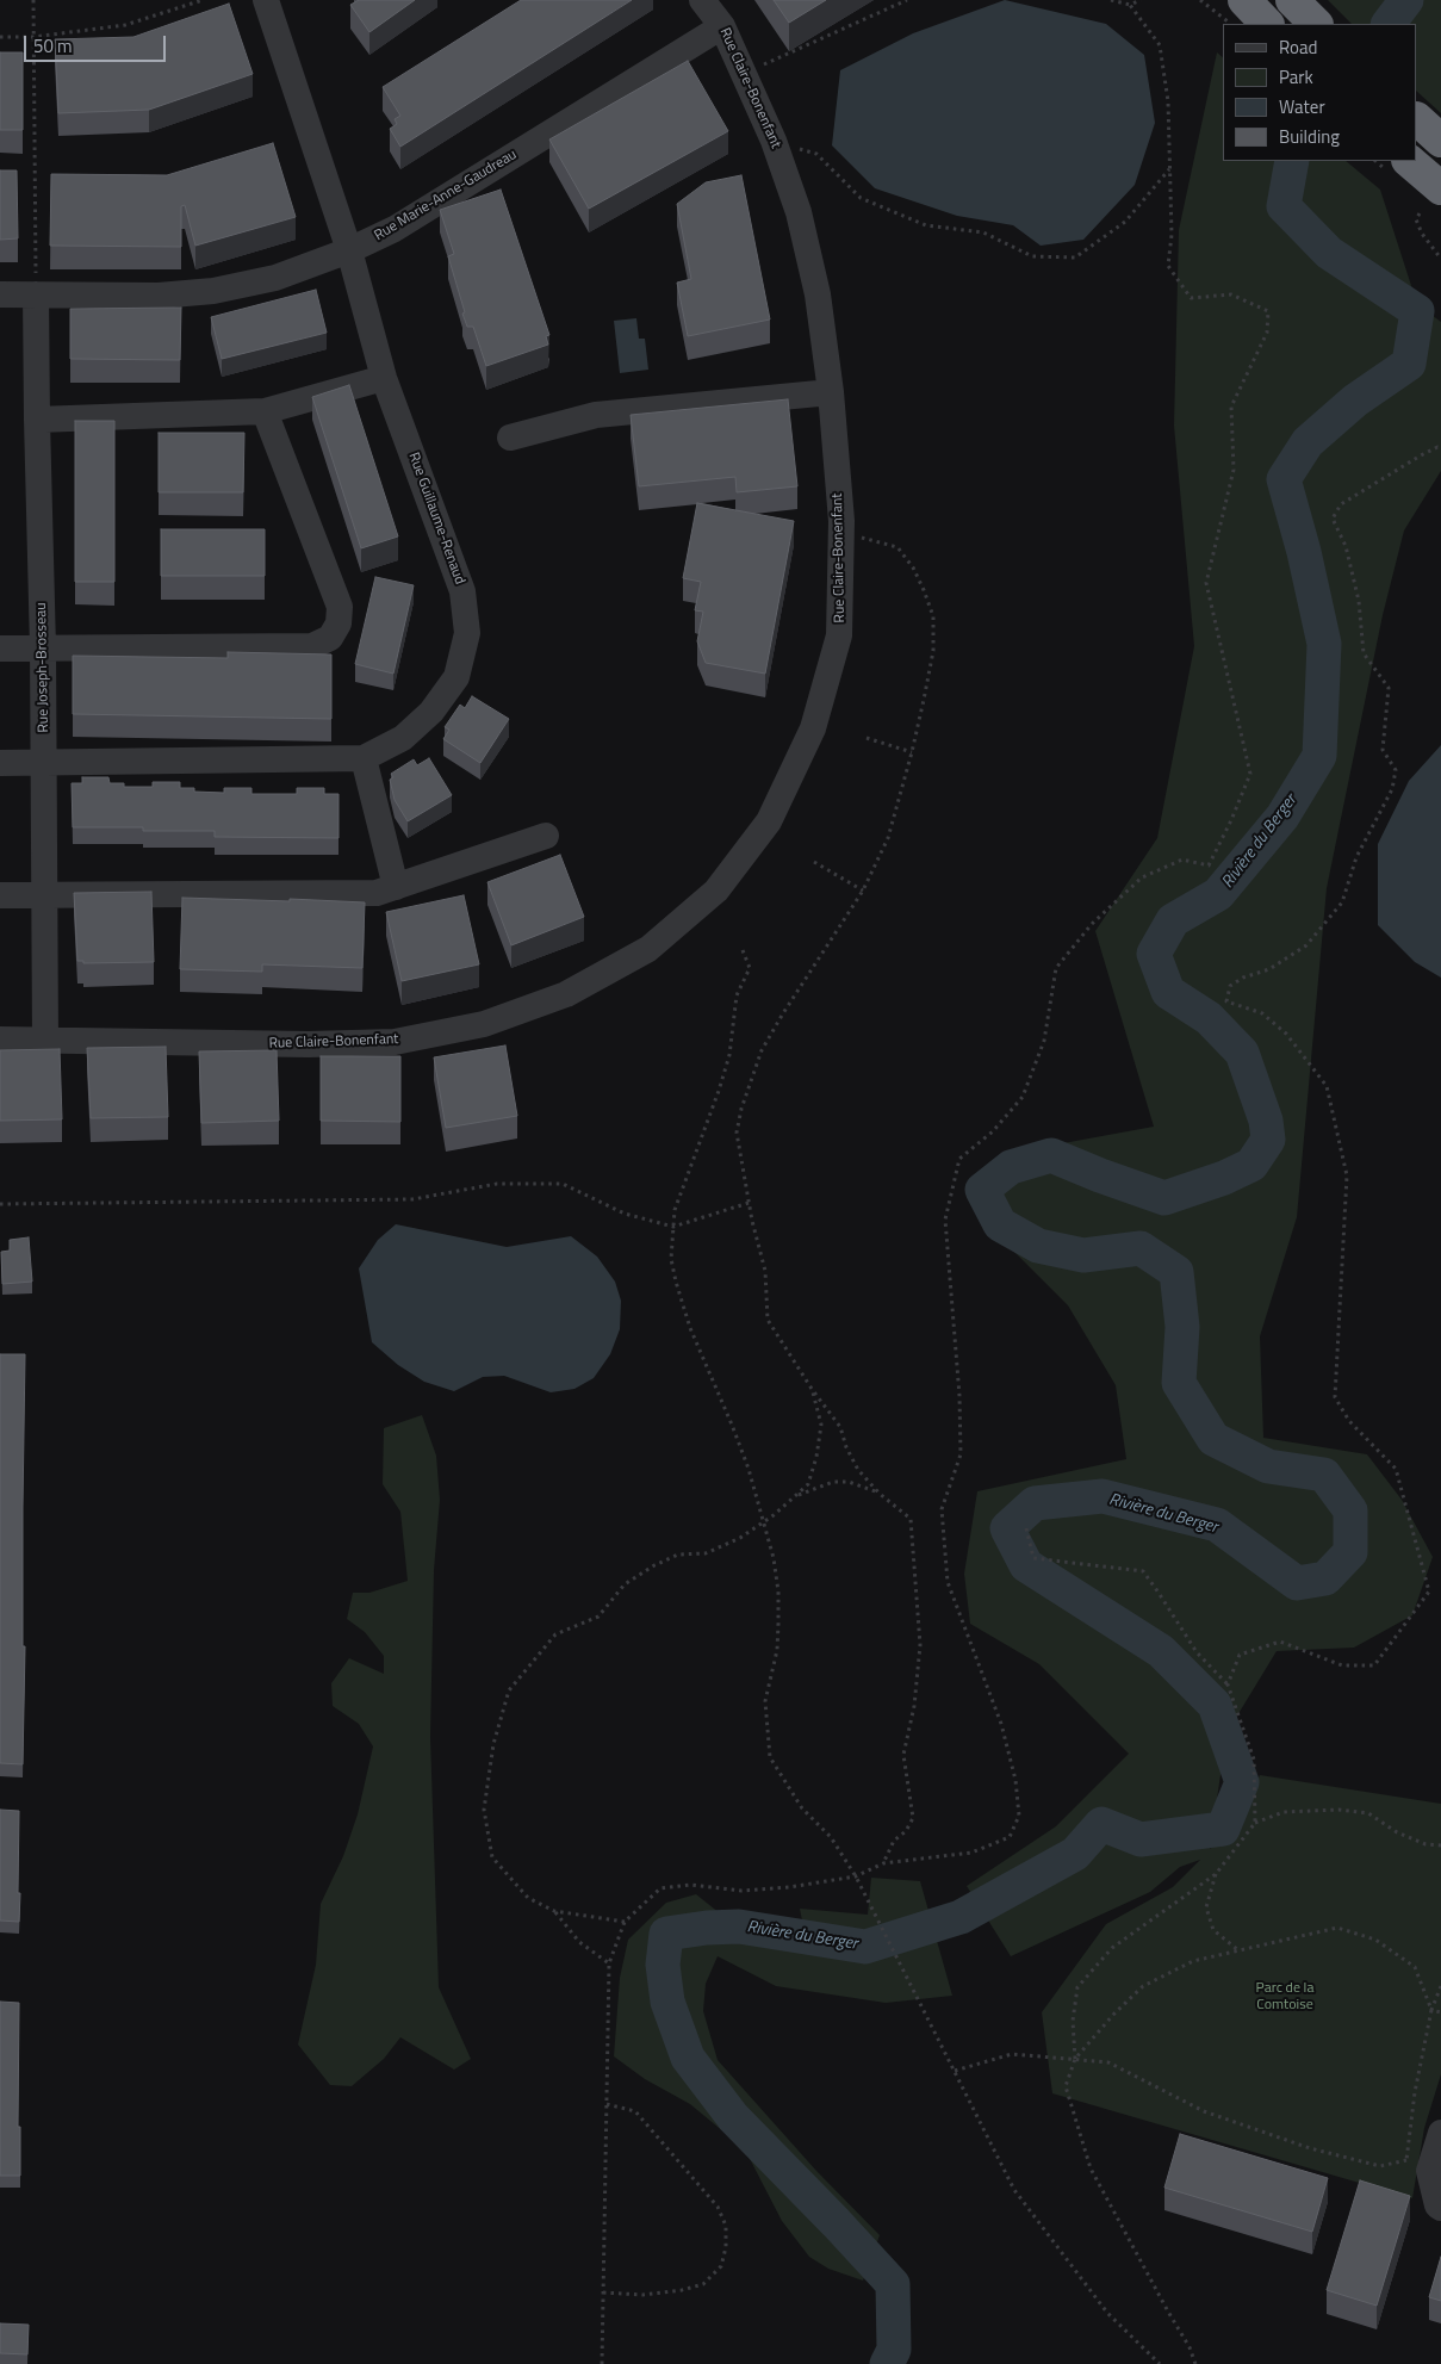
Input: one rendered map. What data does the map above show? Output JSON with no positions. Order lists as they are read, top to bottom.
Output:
{
  "streets": {
    "street": [
      "Rue Claire-Bonenfant",
      "Rue Marie-Anne-Gaudreau",
      "Rue Guillaume-Renaud",
      "Rue Joseph-Brosseau"
    ]
  },
  "crossings": [
    ["Rue Claire-Bonenfant", "Rue Marie-Anne-Gaudreau"],
    ["Rue Claire-Bonenfant", "Rue Joseph-Brosseau"],
    ["Rue Marie-Anne-Gaudreau", "Rue Guillaume-Renaud"],
    ["Rue Marie-Anne-Gaudreau", "Rue Joseph-Brosseau"],
    ["Rue Guillaume-Renaud", "Rue Joseph-Brosseau"]
  ],
  "water": ["Rivière du Berger"],
  "parks": ["Parc de la Comtoise"],
  "legend": [
    "Road",
    "Park",
    "Water",
    "Building"
  ],
  "scale_bar": "50 m"
}
